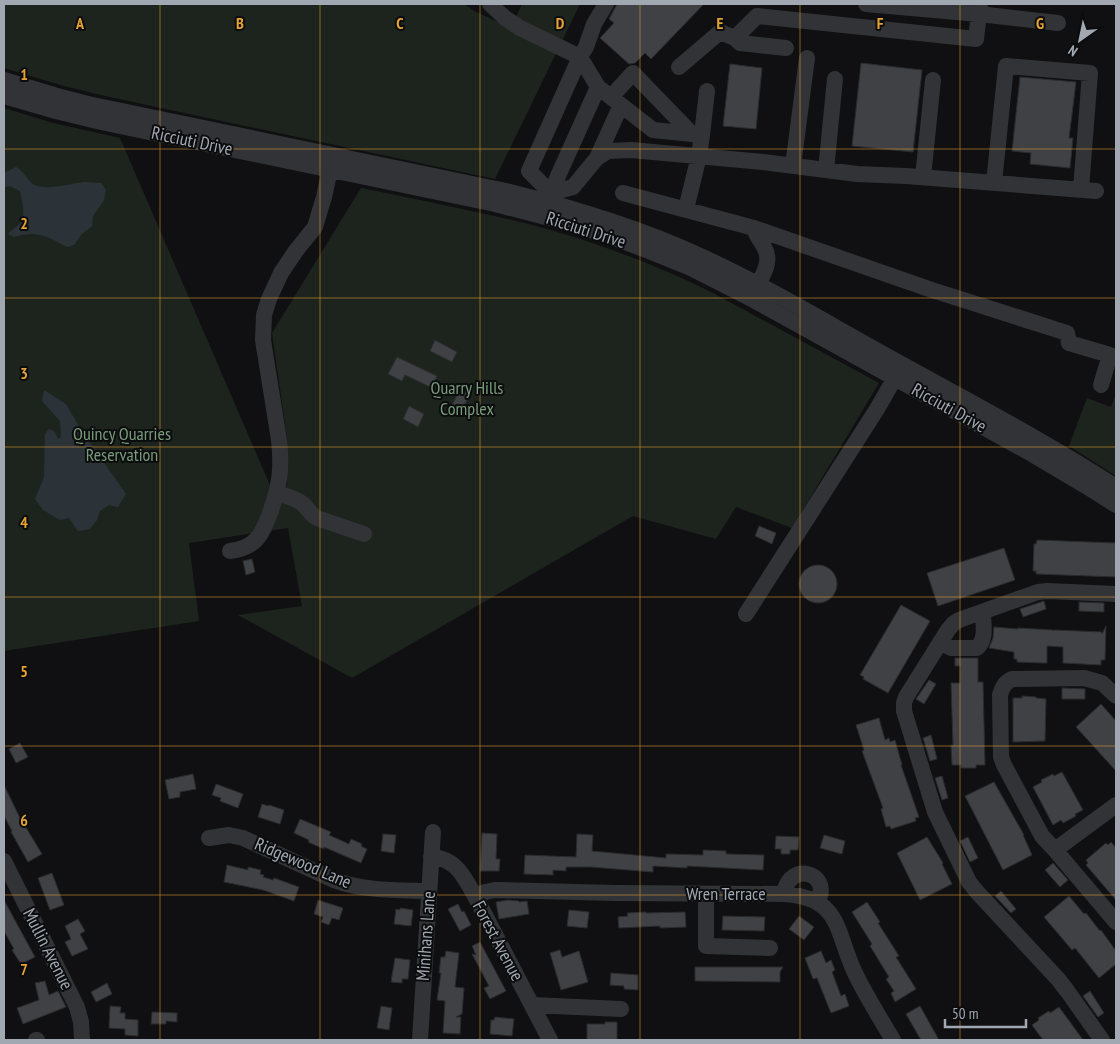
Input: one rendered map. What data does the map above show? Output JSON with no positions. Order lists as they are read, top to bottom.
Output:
{
  "streets": {
    "street": [
      "Ricciuti Drive",
      "Ridgewood Lane",
      "Wren Terrace",
      "Minihans Lane",
      "Forest Avenue",
      "Mullin Avenue"
    ]
  },
  "crossings": [
    ["Ridgewood Lane", "Minihans Lane"],
    ["Wren Terrace", "Forest Avenue"],
    ["Minihans Lane", "Forest Avenue"]
  ],
  "parks": ["Quarry Hills Complex", "Quincy Quarries Reservation"],
  "scale_bar": "50 m",
  "north": "bottom left",
  "grid": {
    "columns": [
      "A",
      "B",
      "C",
      "D",
      "E",
      "F",
      "G"
    ],
    "rows": [
      "1",
      "2",
      "3",
      "4",
      "5",
      "6",
      "7"
    ]
  }
}
